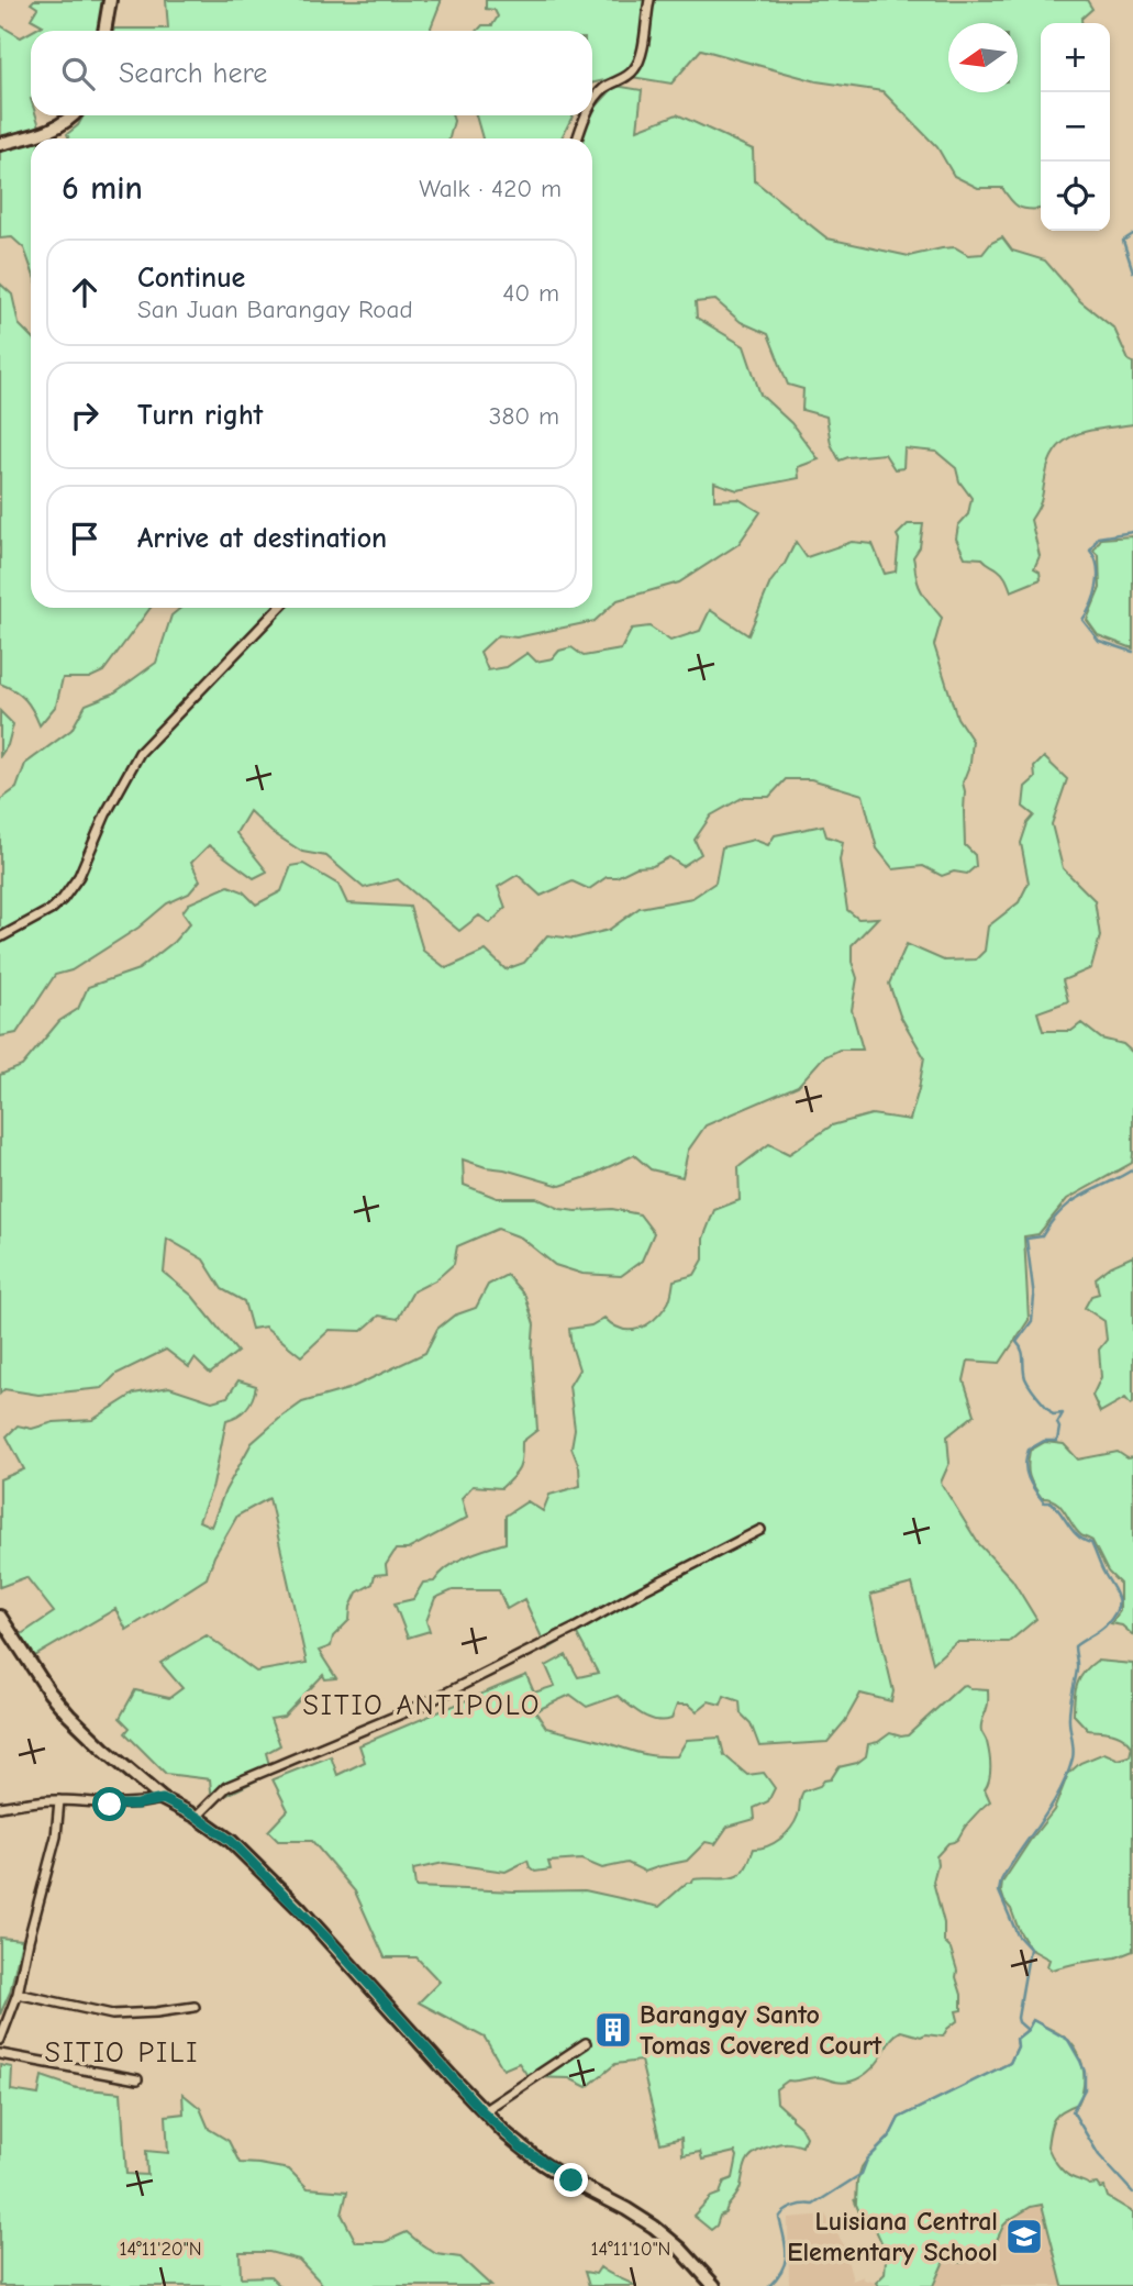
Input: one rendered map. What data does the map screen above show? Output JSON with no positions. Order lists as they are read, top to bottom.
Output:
{
  "districts": ["SITIO ANTIPOLO", "SITIO PILI"],
  "places": {
    "building": ["Barangay Santo Tomas Covered Court"],
    "school or university": ["Luisiana Central Elementary School"]
  },
  "north": "left",
  "page": {
    "map_buttons": ["+", "−"],
    "search": "Search here",
    "heading": ["6 min", "Walk · 420 m"],
    "list": [
      ["Continue", "San Juan Barangay Road", "40 m"],
      ["Turn right", "380 m"],
      "Arrive at destination"
    ]
  },
  "coordinates": ["14°11'20\"N", "14°11'10\"N"]
}
